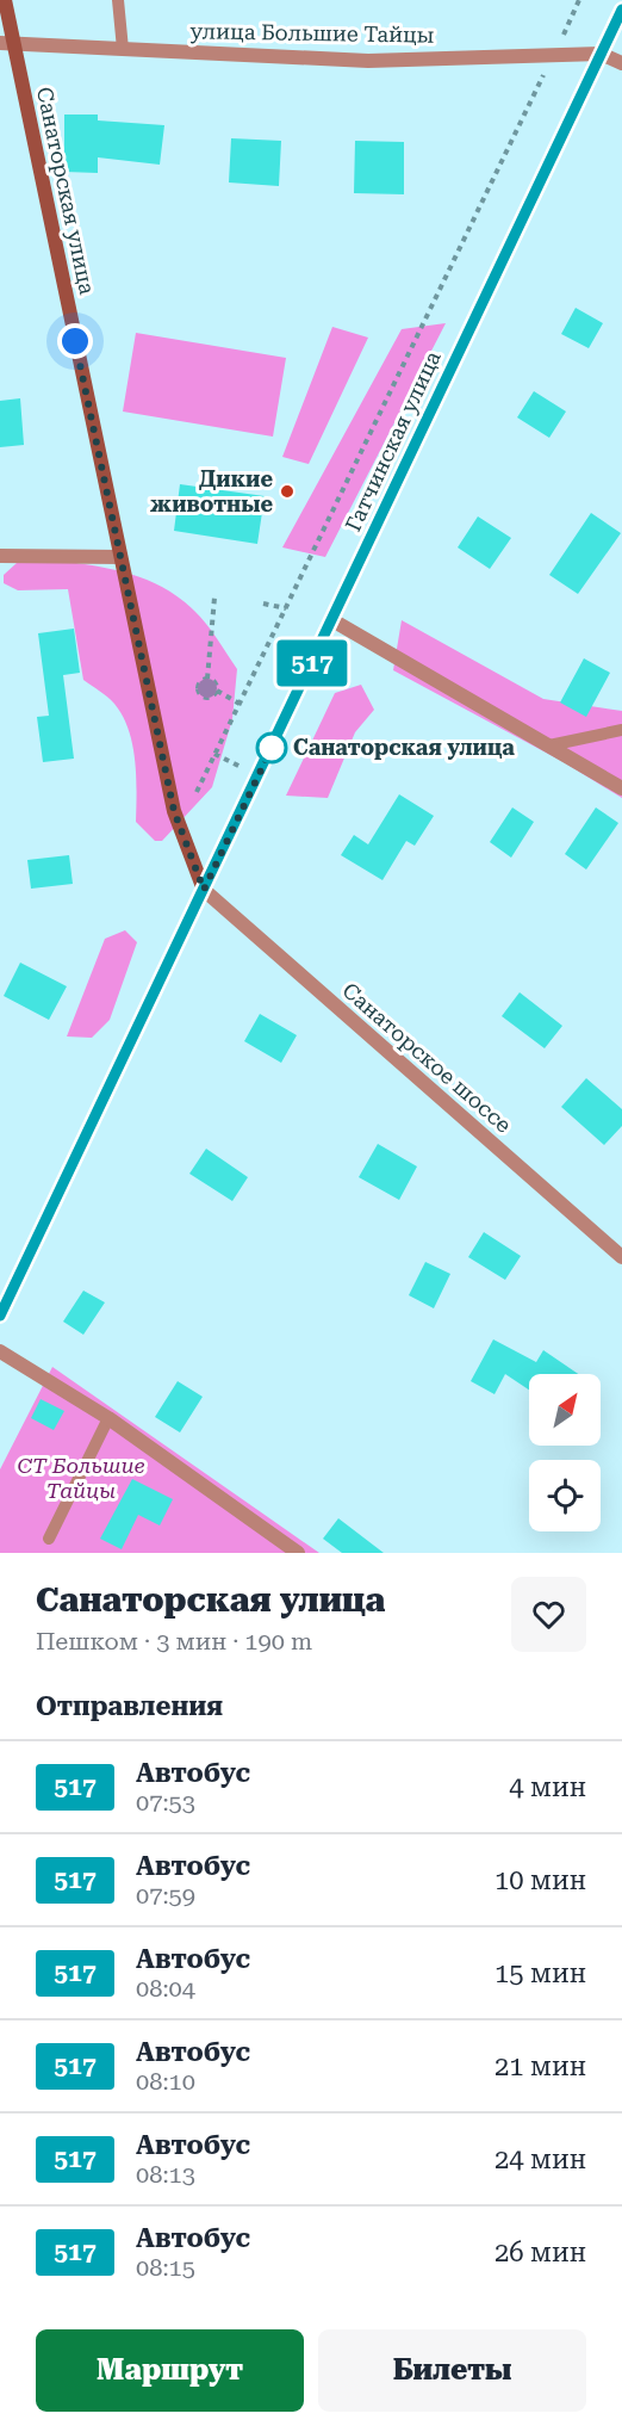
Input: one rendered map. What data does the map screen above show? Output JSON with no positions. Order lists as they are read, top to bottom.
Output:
{
  "streets": {
    "main road": ["Санаторская улица", "Гатчинская улица"],
    "street": ["улица Большие Тайцы", "Санаторское шоссе"]
  },
  "crossings": [
    ["улица Большие Тайцы", "Санаторская улица"],
    ["улица Большие Тайцы", "Гатчинская улица"],
    ["Санаторская улица", "Гатчинская улица"],
    ["Санаторская улица", "Санаторское шоссе"],
    ["Гатчинская улица", "Санаторское шоссе"]
  ],
  "parks": ["СТ Большие Тайцы"],
  "places": ["Дикие животные", "Санаторская улица"],
  "lines": ["bus line 517"],
  "north": "top right",
  "page": {
    "on_map": "517",
    "heading": [
      ["Санаторская улица", "Пешком · 3 мин · 190 m"],
      "Отправления"
    ],
    "list": [
      {
        "mark": "517",
        "name": "Автобус",
        "note": "07:53",
        "value": "4 мин"
      },
      {
        "mark": "517",
        "name": "Автобус",
        "note": "07:59",
        "value": "10 мин"
      },
      {
        "mark": "517",
        "name": "Автобус",
        "note": "08:04",
        "value": "15 мин"
      },
      {
        "mark": "517",
        "name": "Автобус",
        "note": "08:10",
        "value": "21 мин"
      },
      {
        "mark": "517",
        "name": "Автобус",
        "note": "08:13",
        "value": "24 мин"
      },
      {
        "mark": "517",
        "name": "Автобус",
        "note": "08:15",
        "value": "26 мин"
      }
    ],
    "buttons": ["Маршрут", "Билеты"]
  }
}
